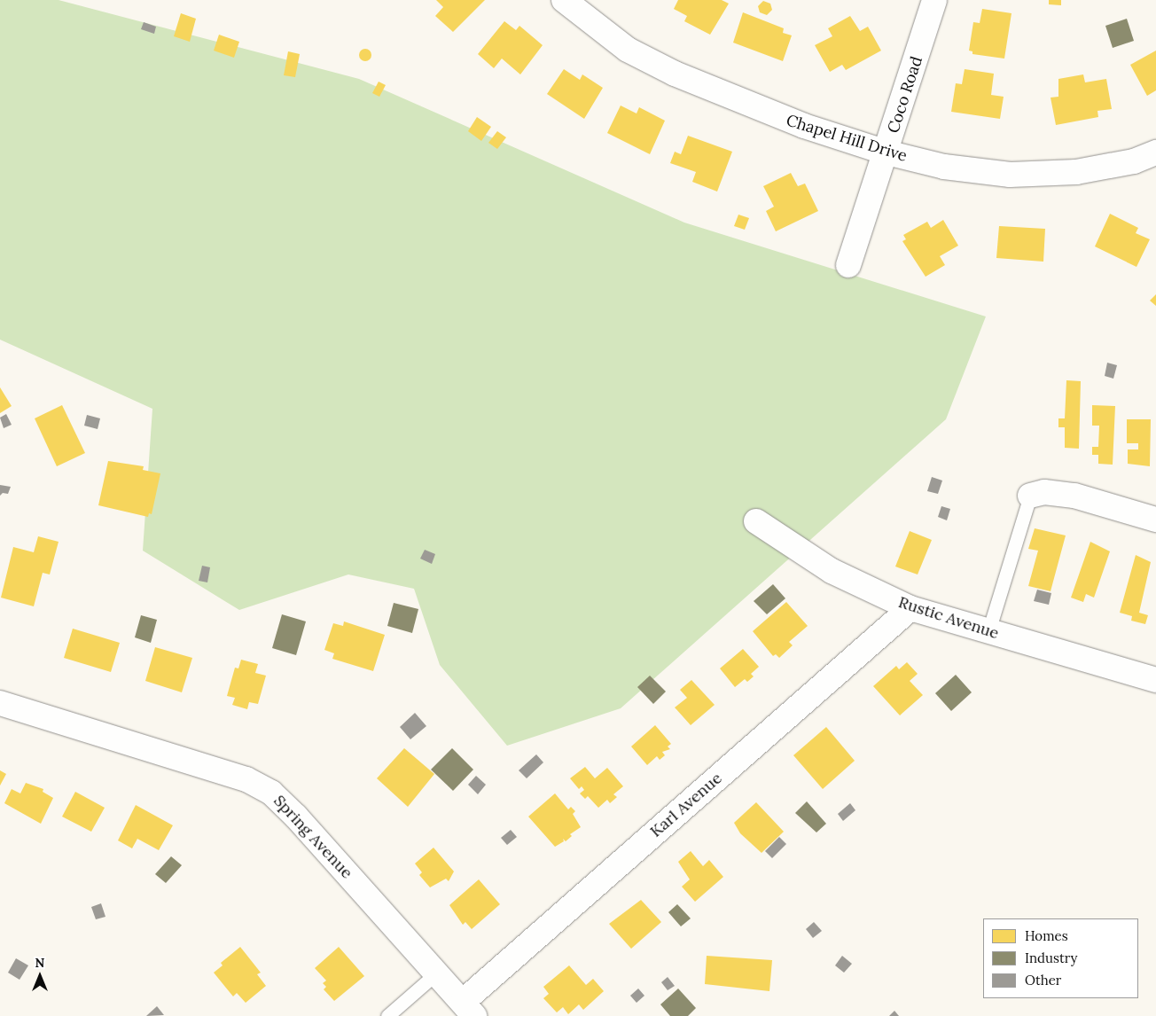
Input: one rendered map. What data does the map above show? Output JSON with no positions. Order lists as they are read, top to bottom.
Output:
{
  "streets": {
    "street": [
      "Coco Road",
      "Chapel Hill Drive",
      "Rustic Avenue",
      "Karl Avenue",
      "Spring Avenue"
    ]
  },
  "crossings": [
    ["Coco Road", "Chapel Hill Drive"],
    ["Rustic Avenue", "Karl Avenue"],
    ["Karl Avenue", "Spring Avenue"]
  ],
  "legend": ["Homes", "Industry", "Other"],
  "north": "top"
}
